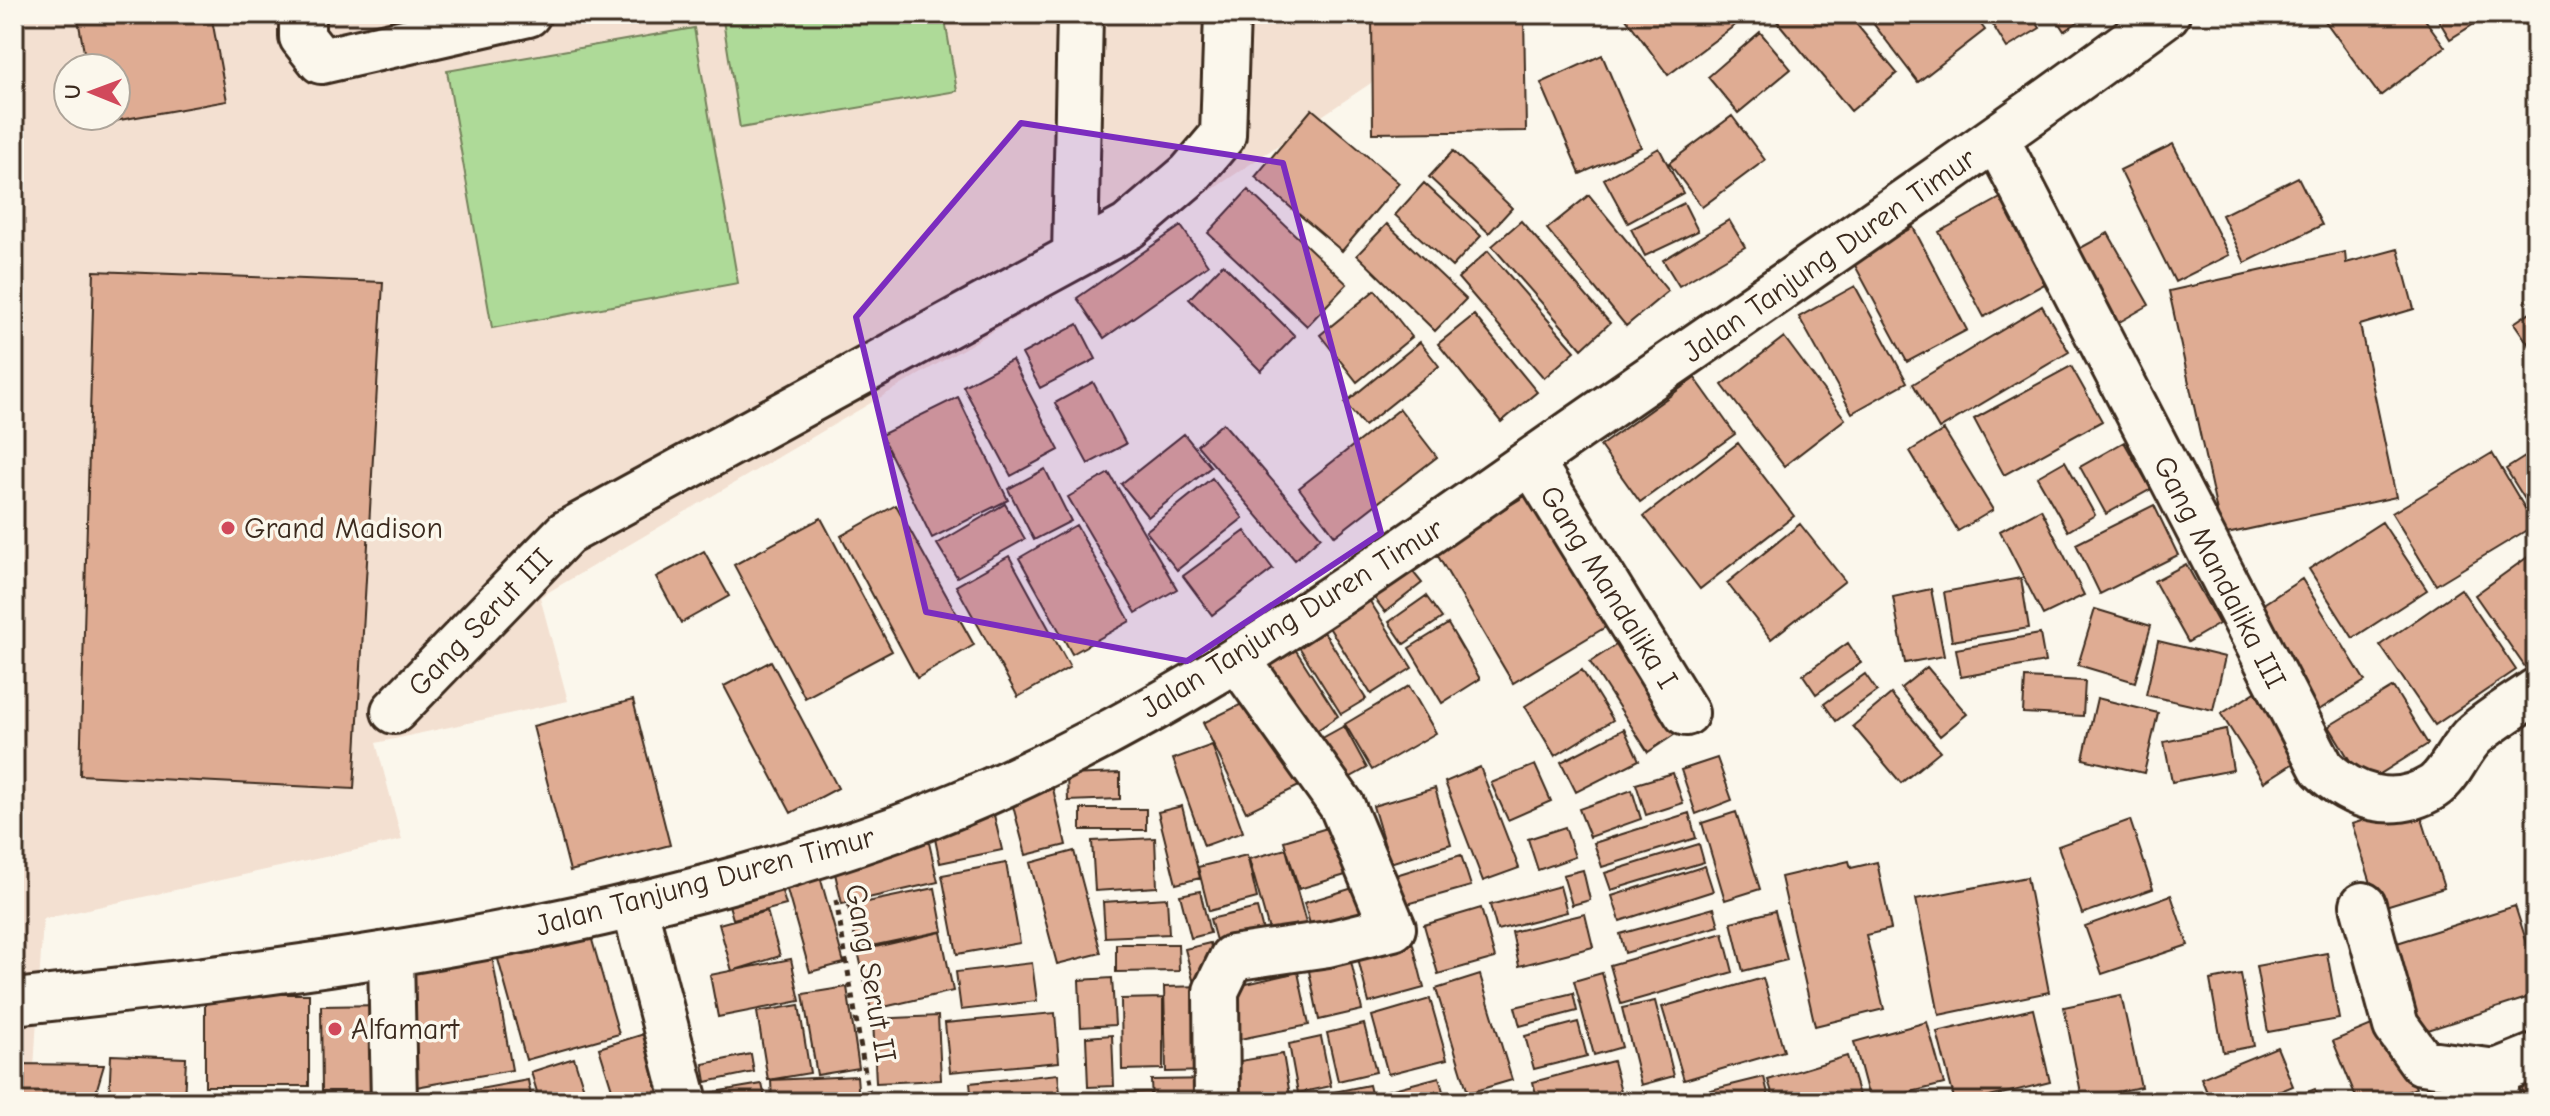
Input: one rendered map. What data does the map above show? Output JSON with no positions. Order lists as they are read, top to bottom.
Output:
{
  "streets": {
    "street": [
      "Jalan Tanjung Duren Timur",
      "Gang Mandalika III",
      "Gang Mandalika I",
      "Gang Serut III"
    ],
    "path": ["Gang Serut II"]
  },
  "crossings": [
    ["Jalan Tanjung Duren Timur", "Gang Mandalika III"],
    ["Jalan Tanjung Duren Timur", "Gang Mandalika I"],
    ["Jalan Tanjung Duren Timur", "Gang Serut II"]
  ],
  "places": ["Grand Madison", "Alfamart"],
  "north": "left"
}
